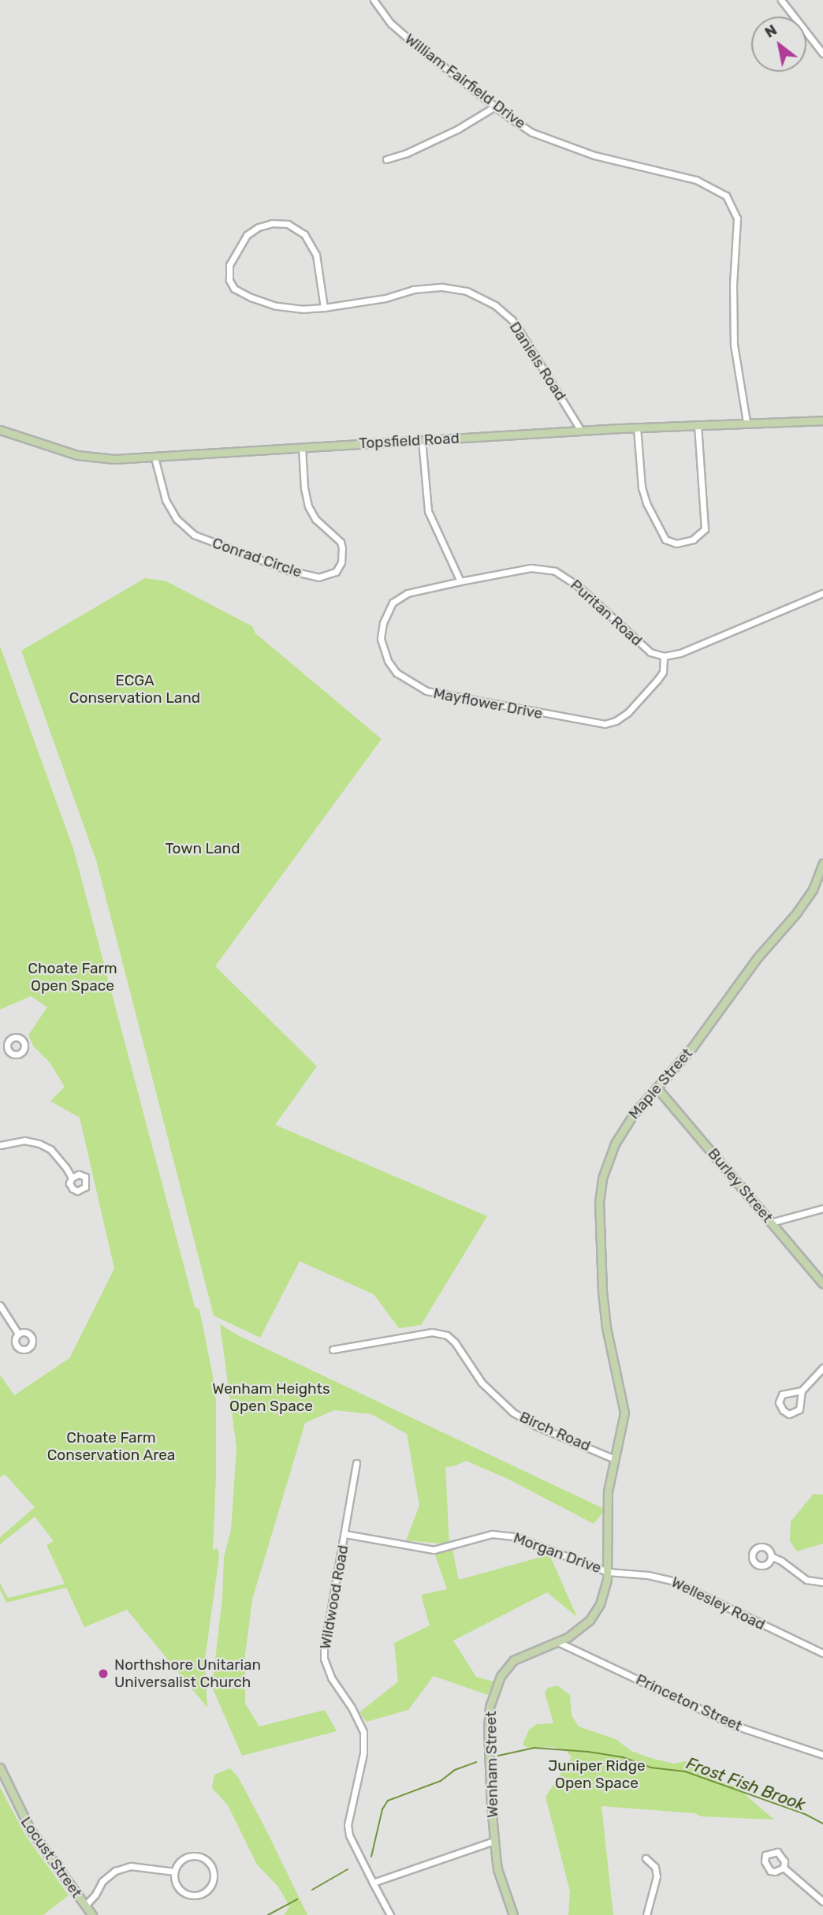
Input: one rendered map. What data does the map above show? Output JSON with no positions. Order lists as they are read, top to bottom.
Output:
{
  "streets": {
    "main road": [
      "Topsfield Road",
      "Maple Street",
      "Burley Street",
      "Wenham Street",
      "Locust Street"
    ],
    "street": [
      "William Fairfield Drive",
      "Daniels Road",
      "Conrad Circle",
      "Puritan Road",
      "Mayflower Drive",
      "Birch Road",
      "Morgan Drive",
      "Wildwood Road",
      "Wellesley Road",
      "Princeton Street"
    ]
  },
  "crossings": [
    ["William Fairfield Drive", "Topsfield Road"],
    ["Daniels Road", "Topsfield Road"],
    ["Topsfield Road", "Conrad Circle"],
    ["Puritan Road", "Mayflower Drive"],
    ["Maple Street", "Burley Street"],
    ["Maple Street", "Birch Road"],
    ["Maple Street", "Wenham Street"],
    ["Morgan Drive", "Wildwood Road"],
    ["Morgan Drive", "Wellesley Road"],
    ["Morgan Drive", "Wenham Street"],
    ["Wellesley Road", "Wenham Street"],
    ["Princeton Street", "Wenham Street"]
  ],
  "water": ["Frost Fish Brook"],
  "parks": [
    "ECGA Conservation Land",
    "Town Land",
    "Choate Farm Open Space",
    "Wenham Heights Open Space",
    "Choate Farm Conservation Area",
    "Juniper Ridge Open Space"
  ],
  "places": ["Northshore Unitarian Universalist Church"],
  "north": "top left"
}
